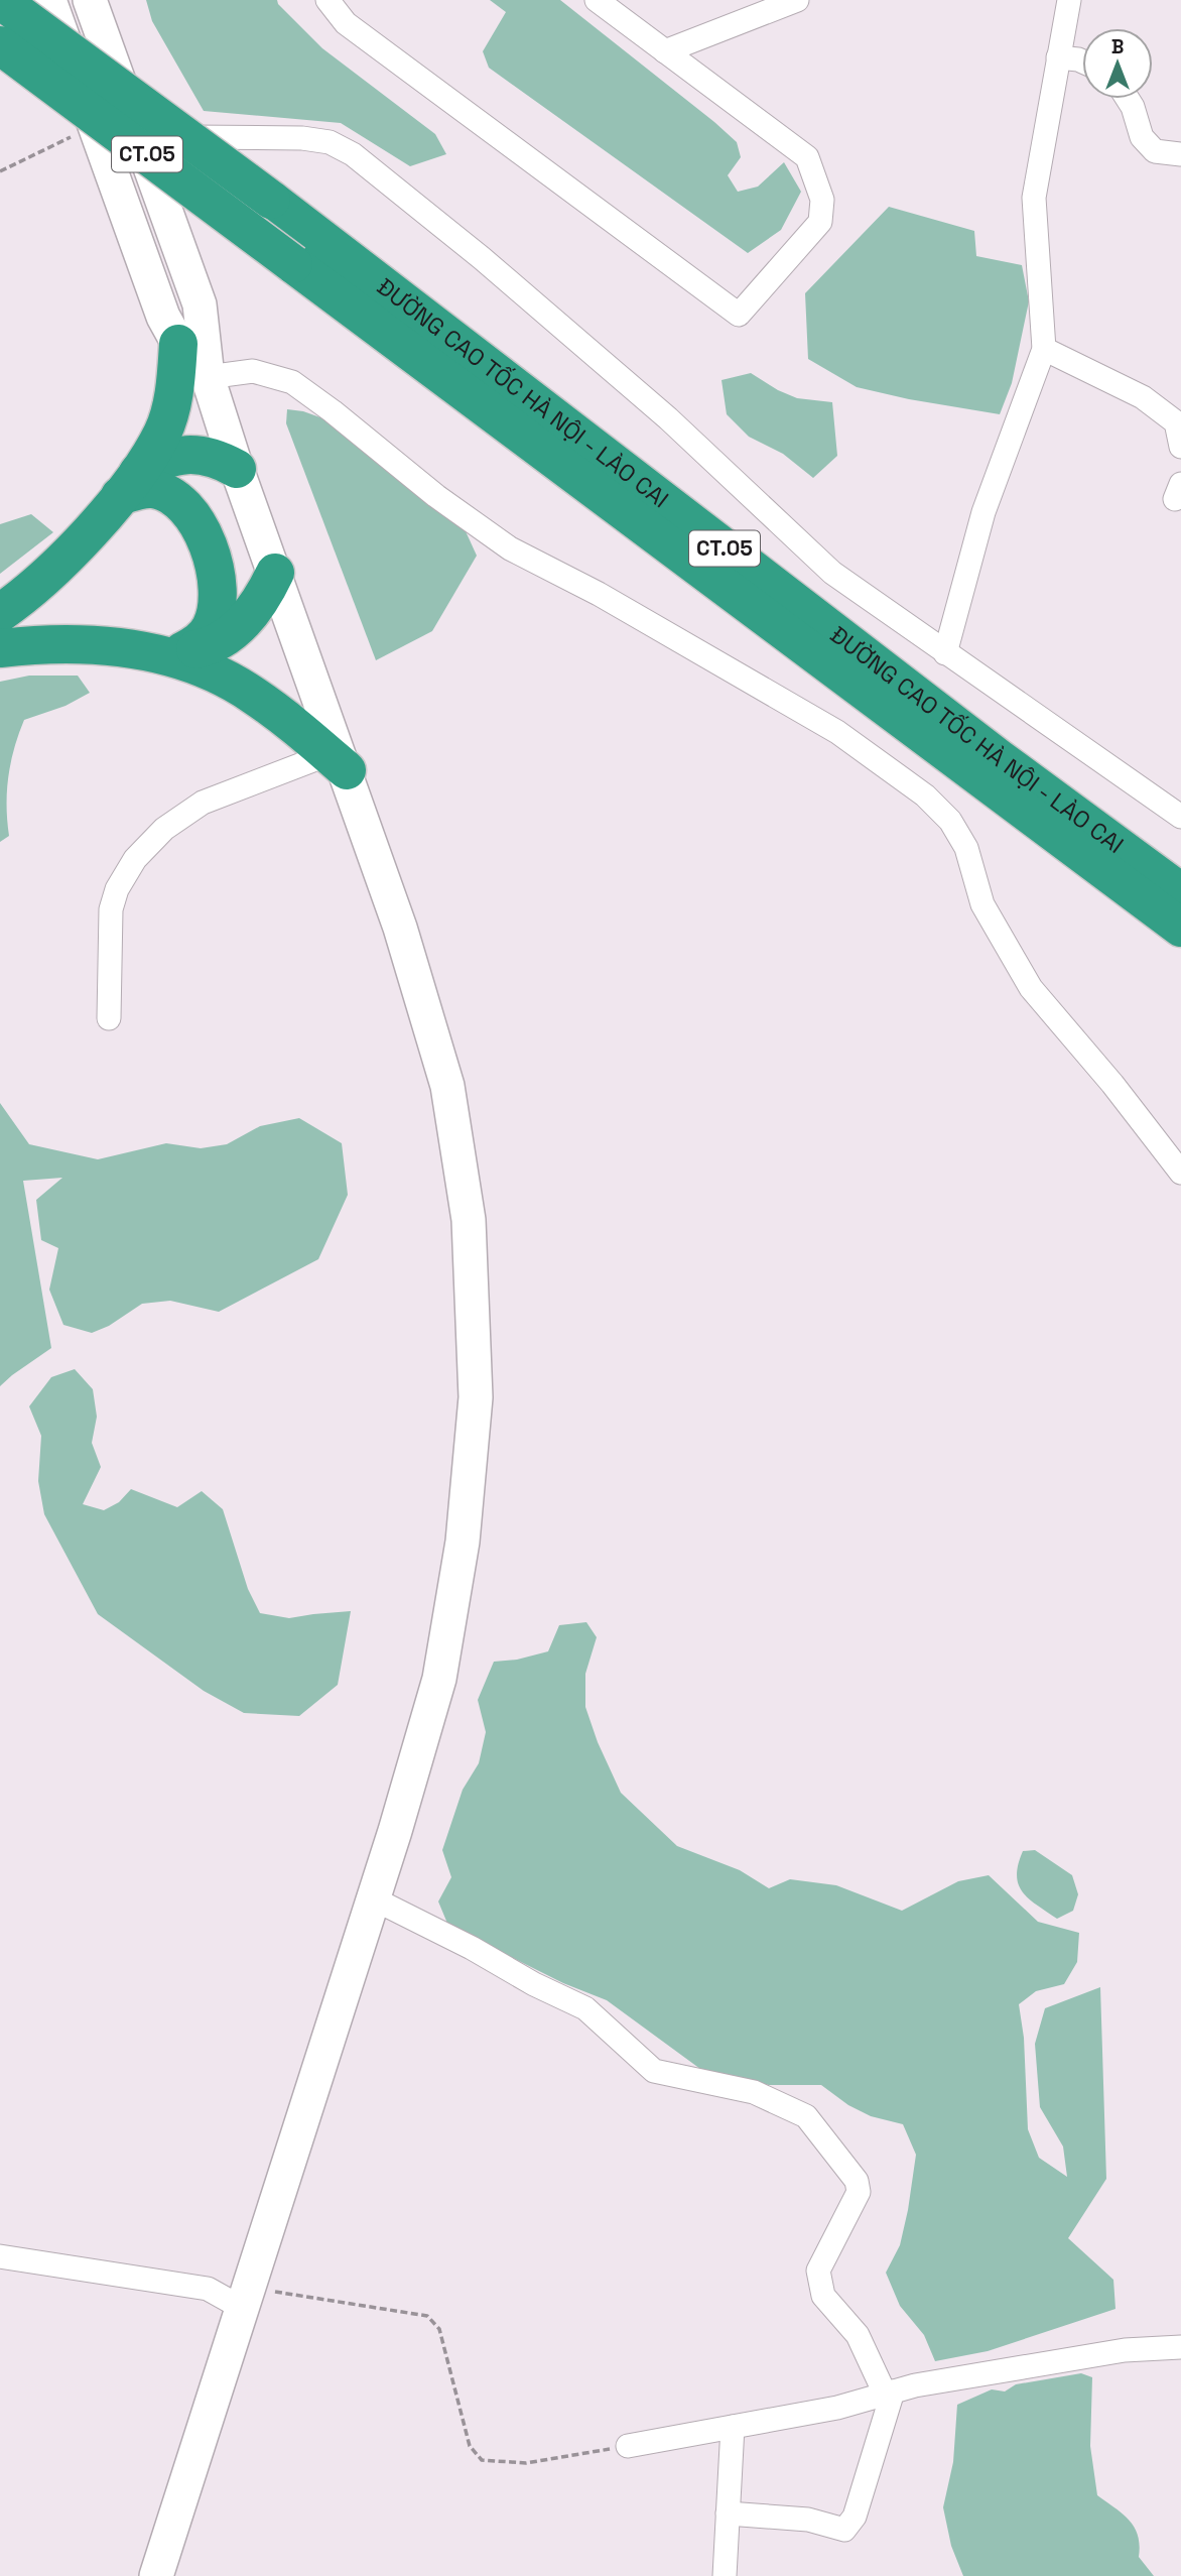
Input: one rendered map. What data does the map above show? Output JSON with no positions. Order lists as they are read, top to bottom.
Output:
{
  "streets": {
    "highway": ["CT.05", "ĐƯỜNG CAO TỐC HÀ NỘI - LÀO CAI"]
  },
  "north": "top"
}
